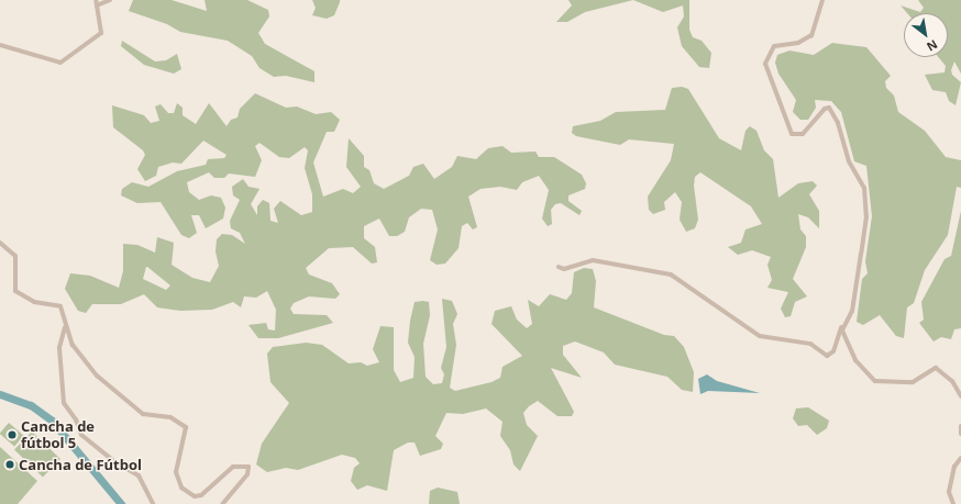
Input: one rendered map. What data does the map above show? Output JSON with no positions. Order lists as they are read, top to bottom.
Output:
{
  "places": ["Cancha de fútbol 5", "Cancha de Fútbol"],
  "north": "bottom right"
}
